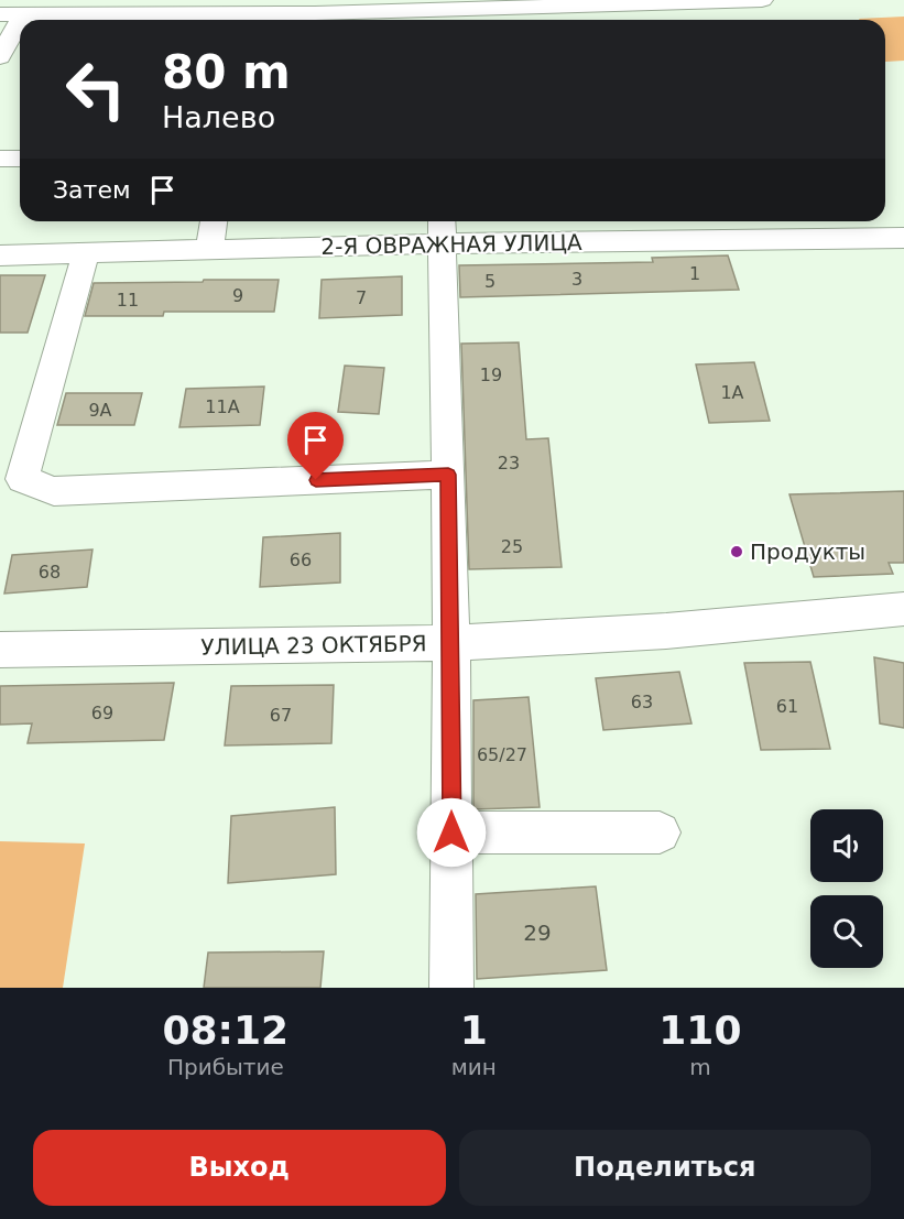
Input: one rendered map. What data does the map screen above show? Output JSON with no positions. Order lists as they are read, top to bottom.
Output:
{
  "streets": {
    "street": ["2-Я ОВРАЖНАЯ УЛИЦА", "УЛИЦА 23 ОКТЯБРЯ"]
  },
  "places": ["Продукты"],
  "house_numbers": [
    "1",
    "3",
    "5",
    "9",
    "7",
    "11",
    "19",
    "1А",
    "11А",
    "9А",
    "23",
    "25",
    "66",
    "68",
    "63",
    "61",
    "69",
    "67",
    "65/27",
    "29"
  ],
  "page": {
    "turn": ["80 m", "Налево"],
    "then": "Затем",
    "eta": [
      "08:12",
      "Прибытие",
      "1",
      "мин",
      "110",
      "m"
    ],
    "buttons": ["Выход", "Поделиться"]
  }
}
